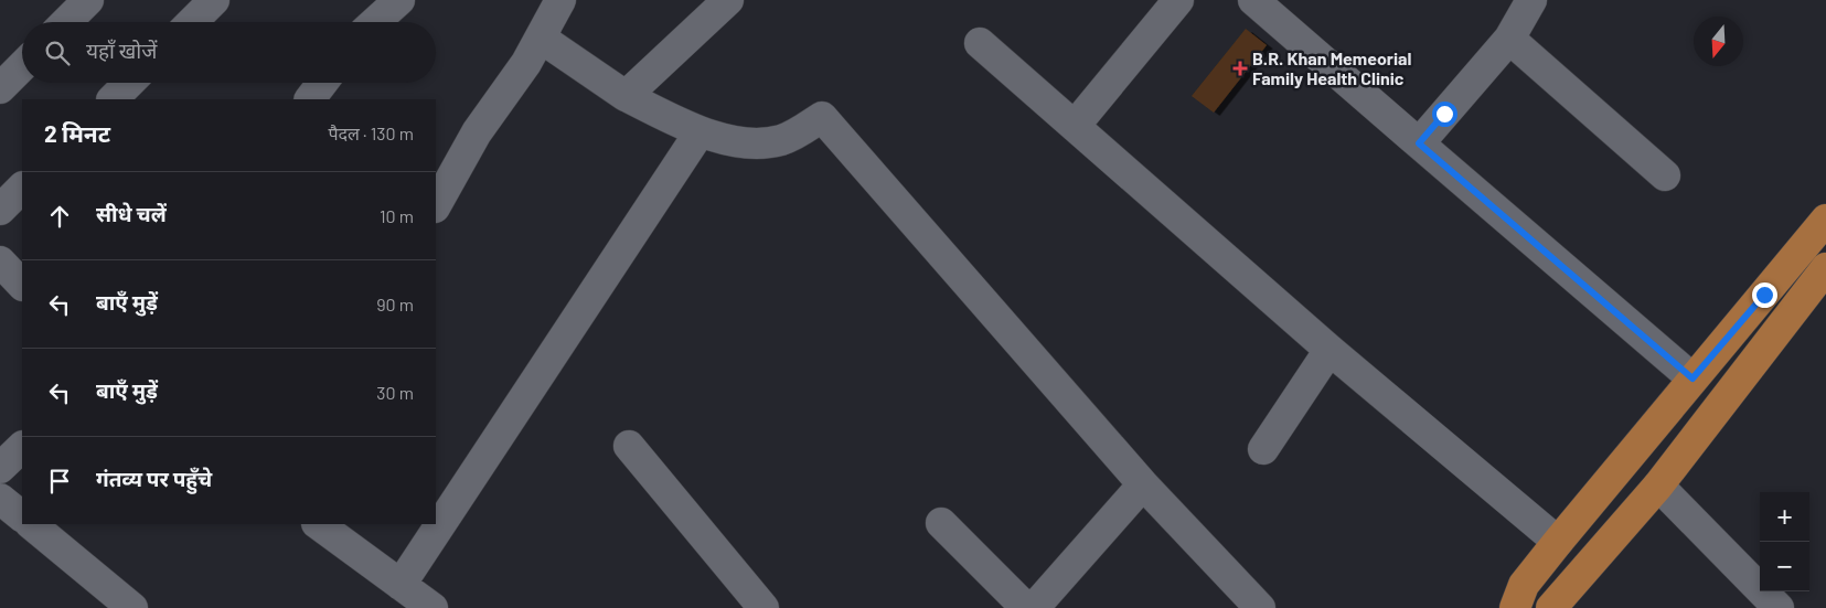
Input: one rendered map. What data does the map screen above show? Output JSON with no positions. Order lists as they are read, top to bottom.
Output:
{
  "places": {
    "health": ["B.R. Khan Memeorial Family Health Clinic"]
  },
  "north": "bottom",
  "page": {
    "search": "यहाँ खोजें",
    "heading": ["2 मिनट", "पैदल · 130 m"],
    "list": [
      ["सीधे चलें", "10 m"],
      ["बाएँ मुड़ें", "90 m"],
      ["बाएँ मुड़ें", "30 m"],
      "गंतव्य पर पहुँचे"
    ],
    "map_buttons": ["+", "−"]
  }
}
